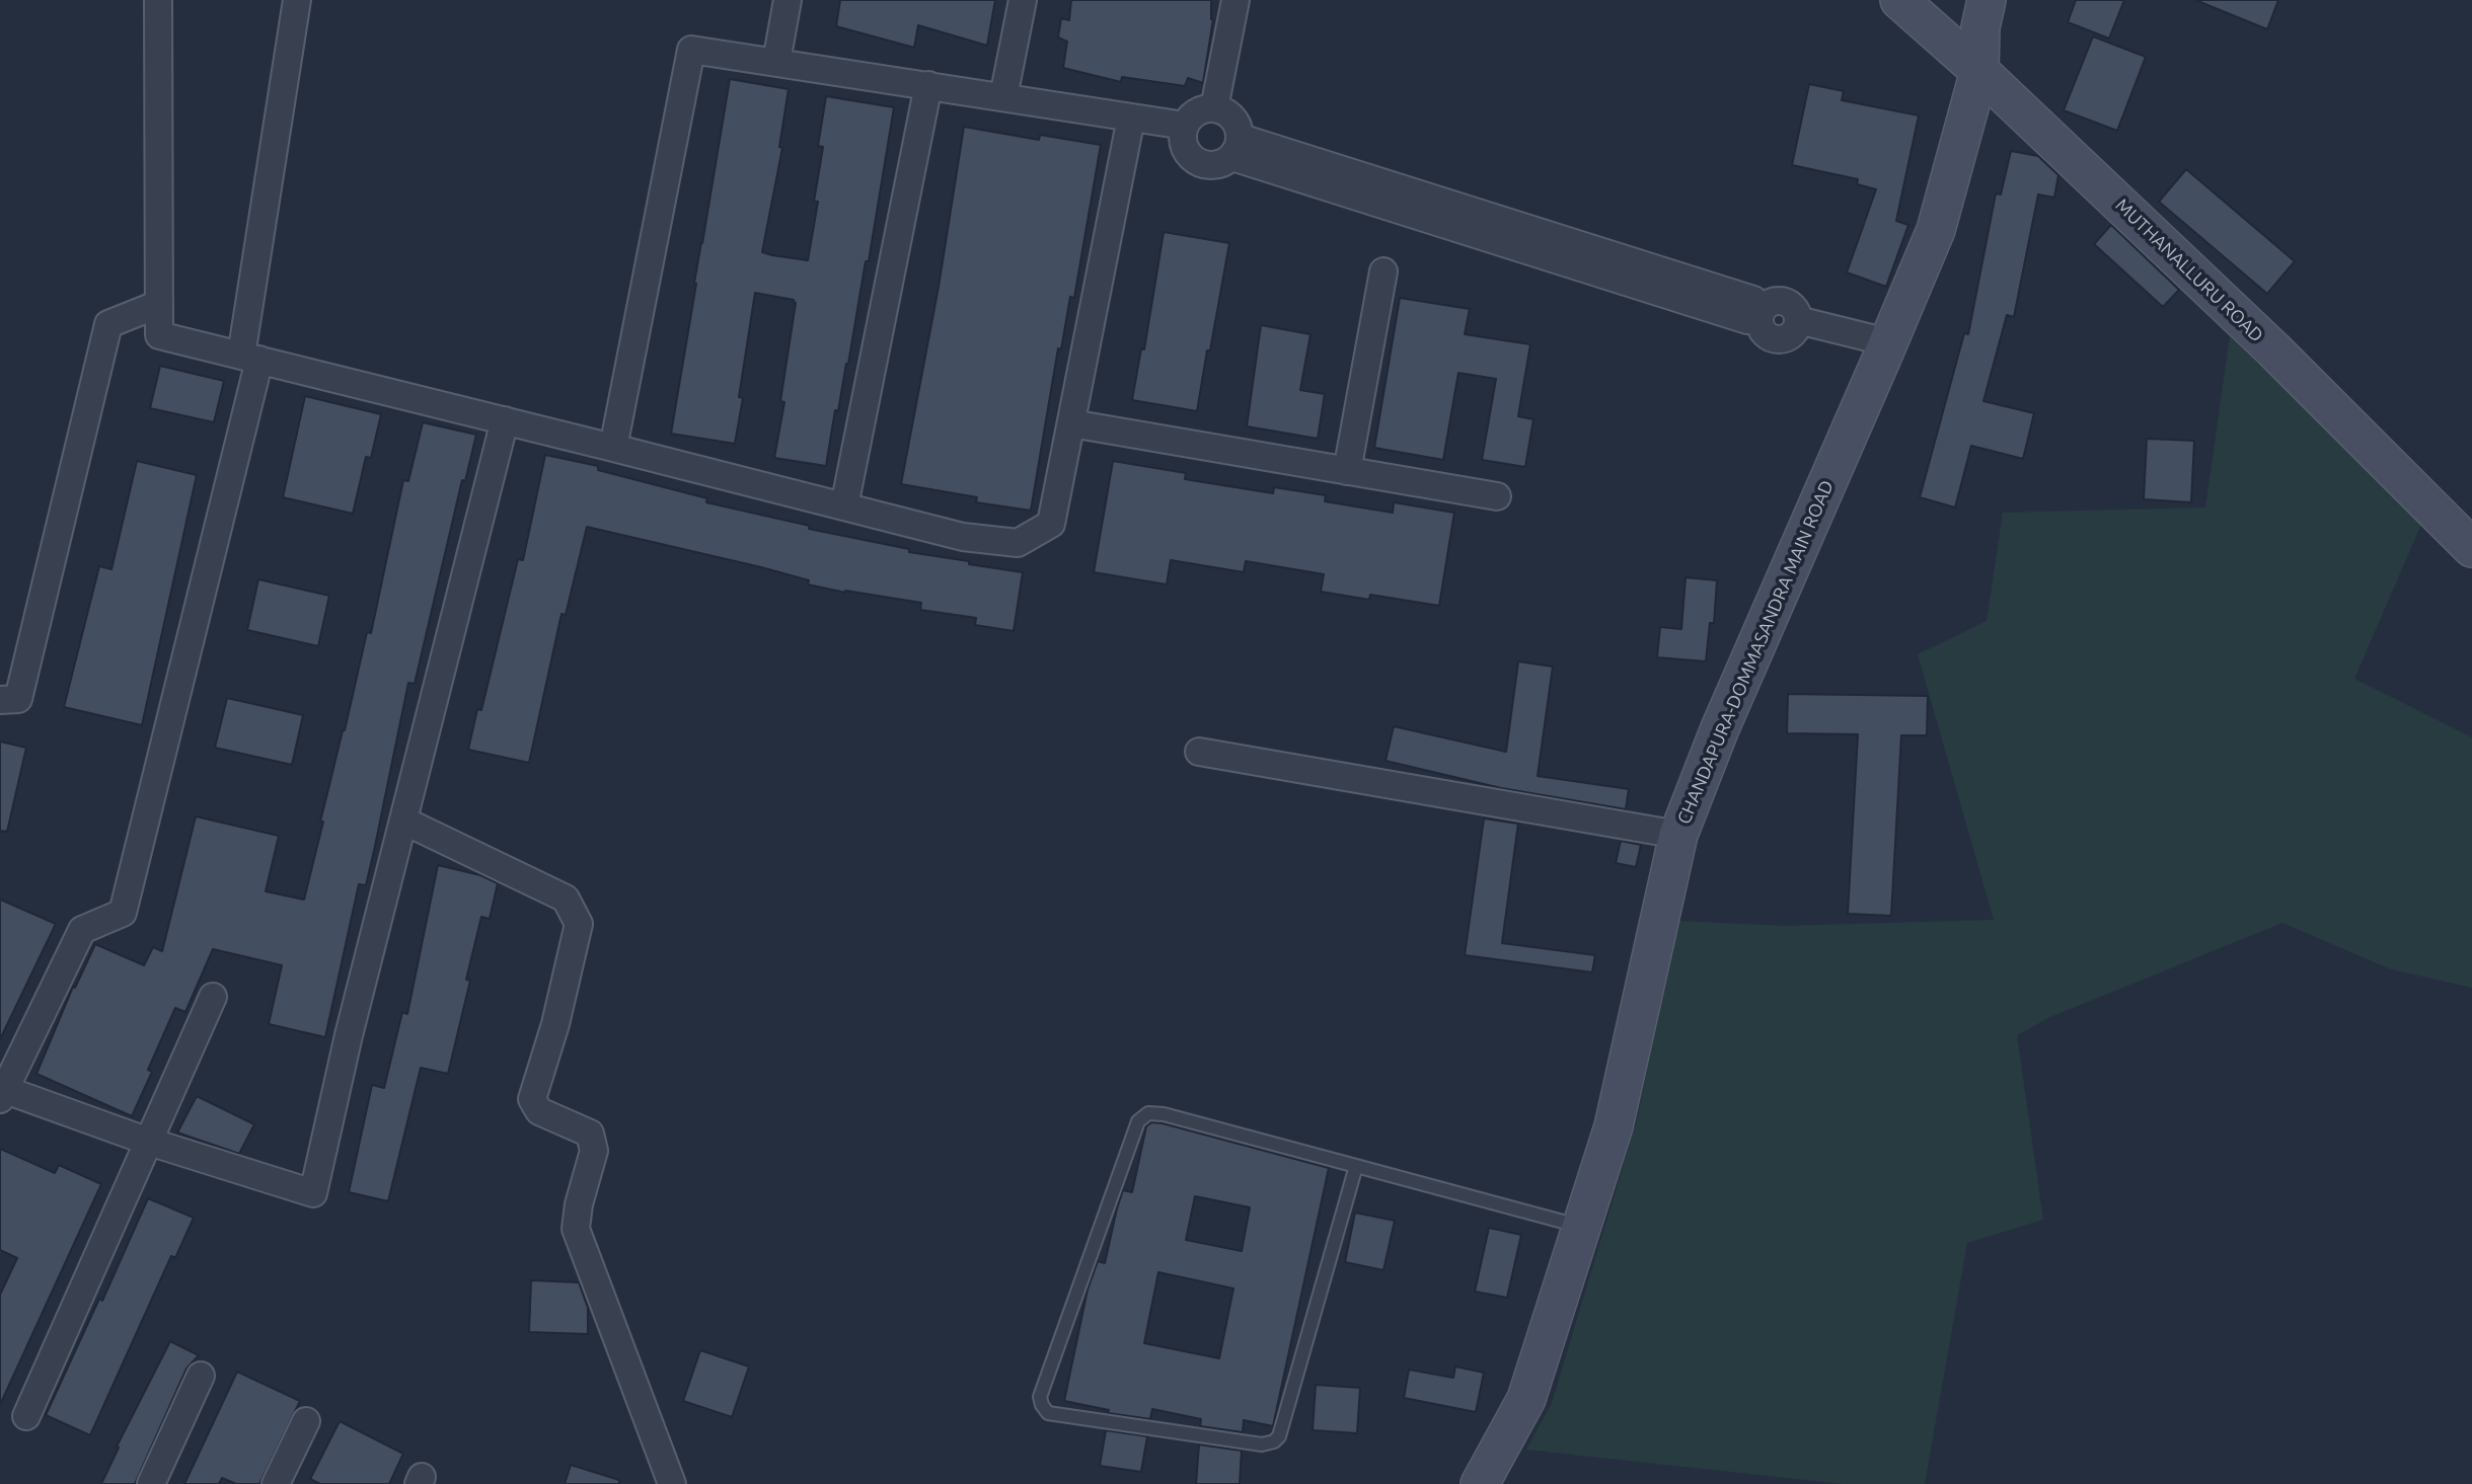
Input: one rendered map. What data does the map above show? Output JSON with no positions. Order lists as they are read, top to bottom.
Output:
{
  "streets": {
    "main road": ["MUTHANALLURU ROAD", "CHANDAPURA-DOMMASANDRA MAIN ROAD"]
  },
  "crossings": [
    ["MUTHANALLURU ROAD", "CHANDAPURA-DOMMASANDRA MAIN ROAD"]
  ]
}
